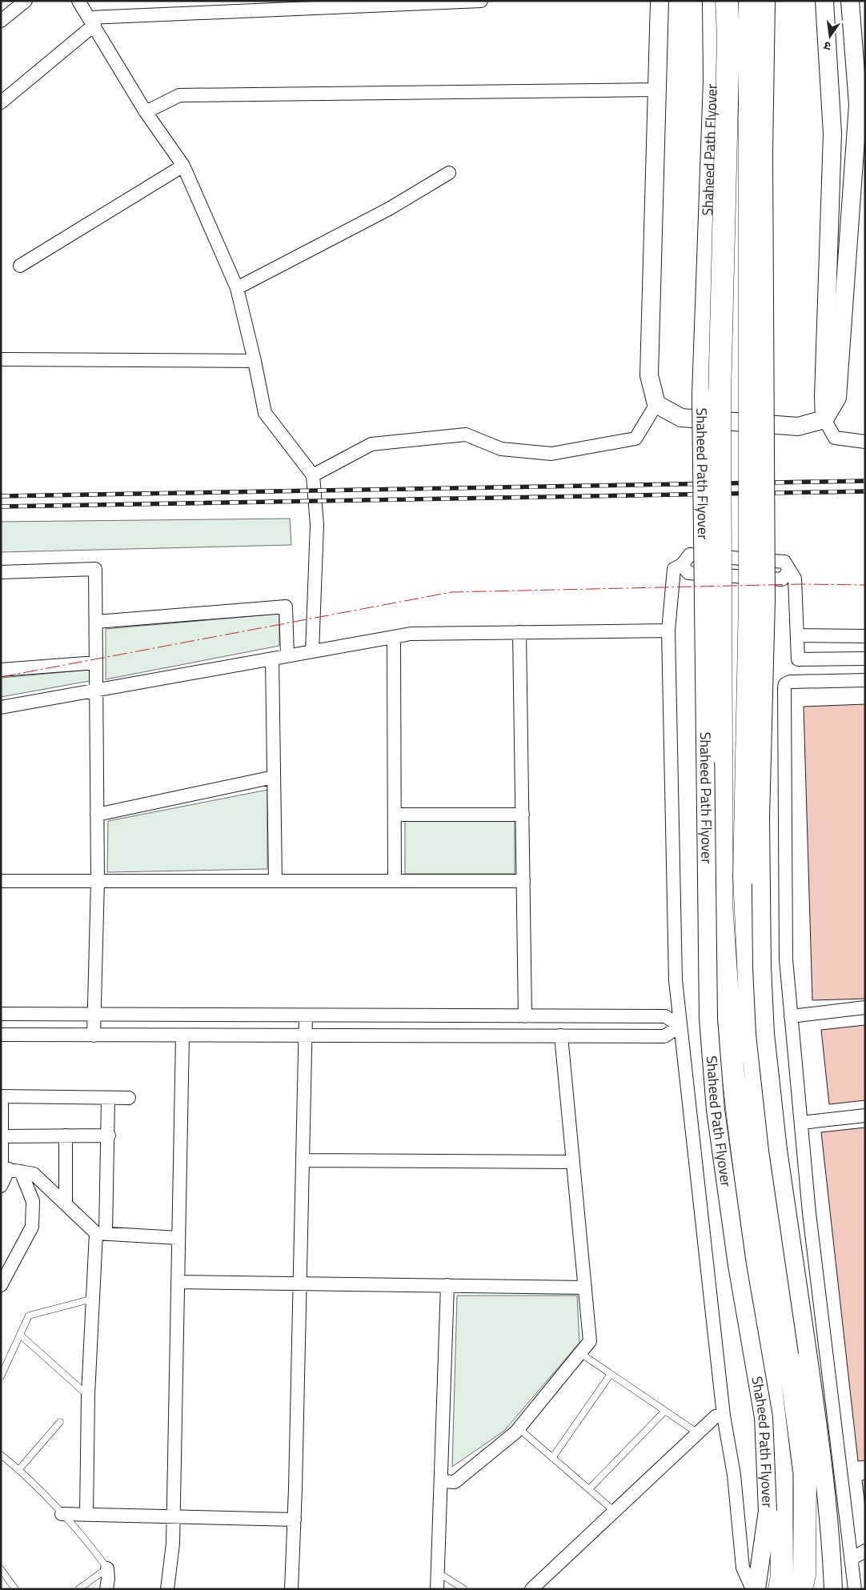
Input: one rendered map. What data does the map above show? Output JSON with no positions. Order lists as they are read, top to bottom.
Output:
{
  "streets": {
    "highway": ["Shaheed Path Flyover"]
  },
  "north": "bottom"
}
